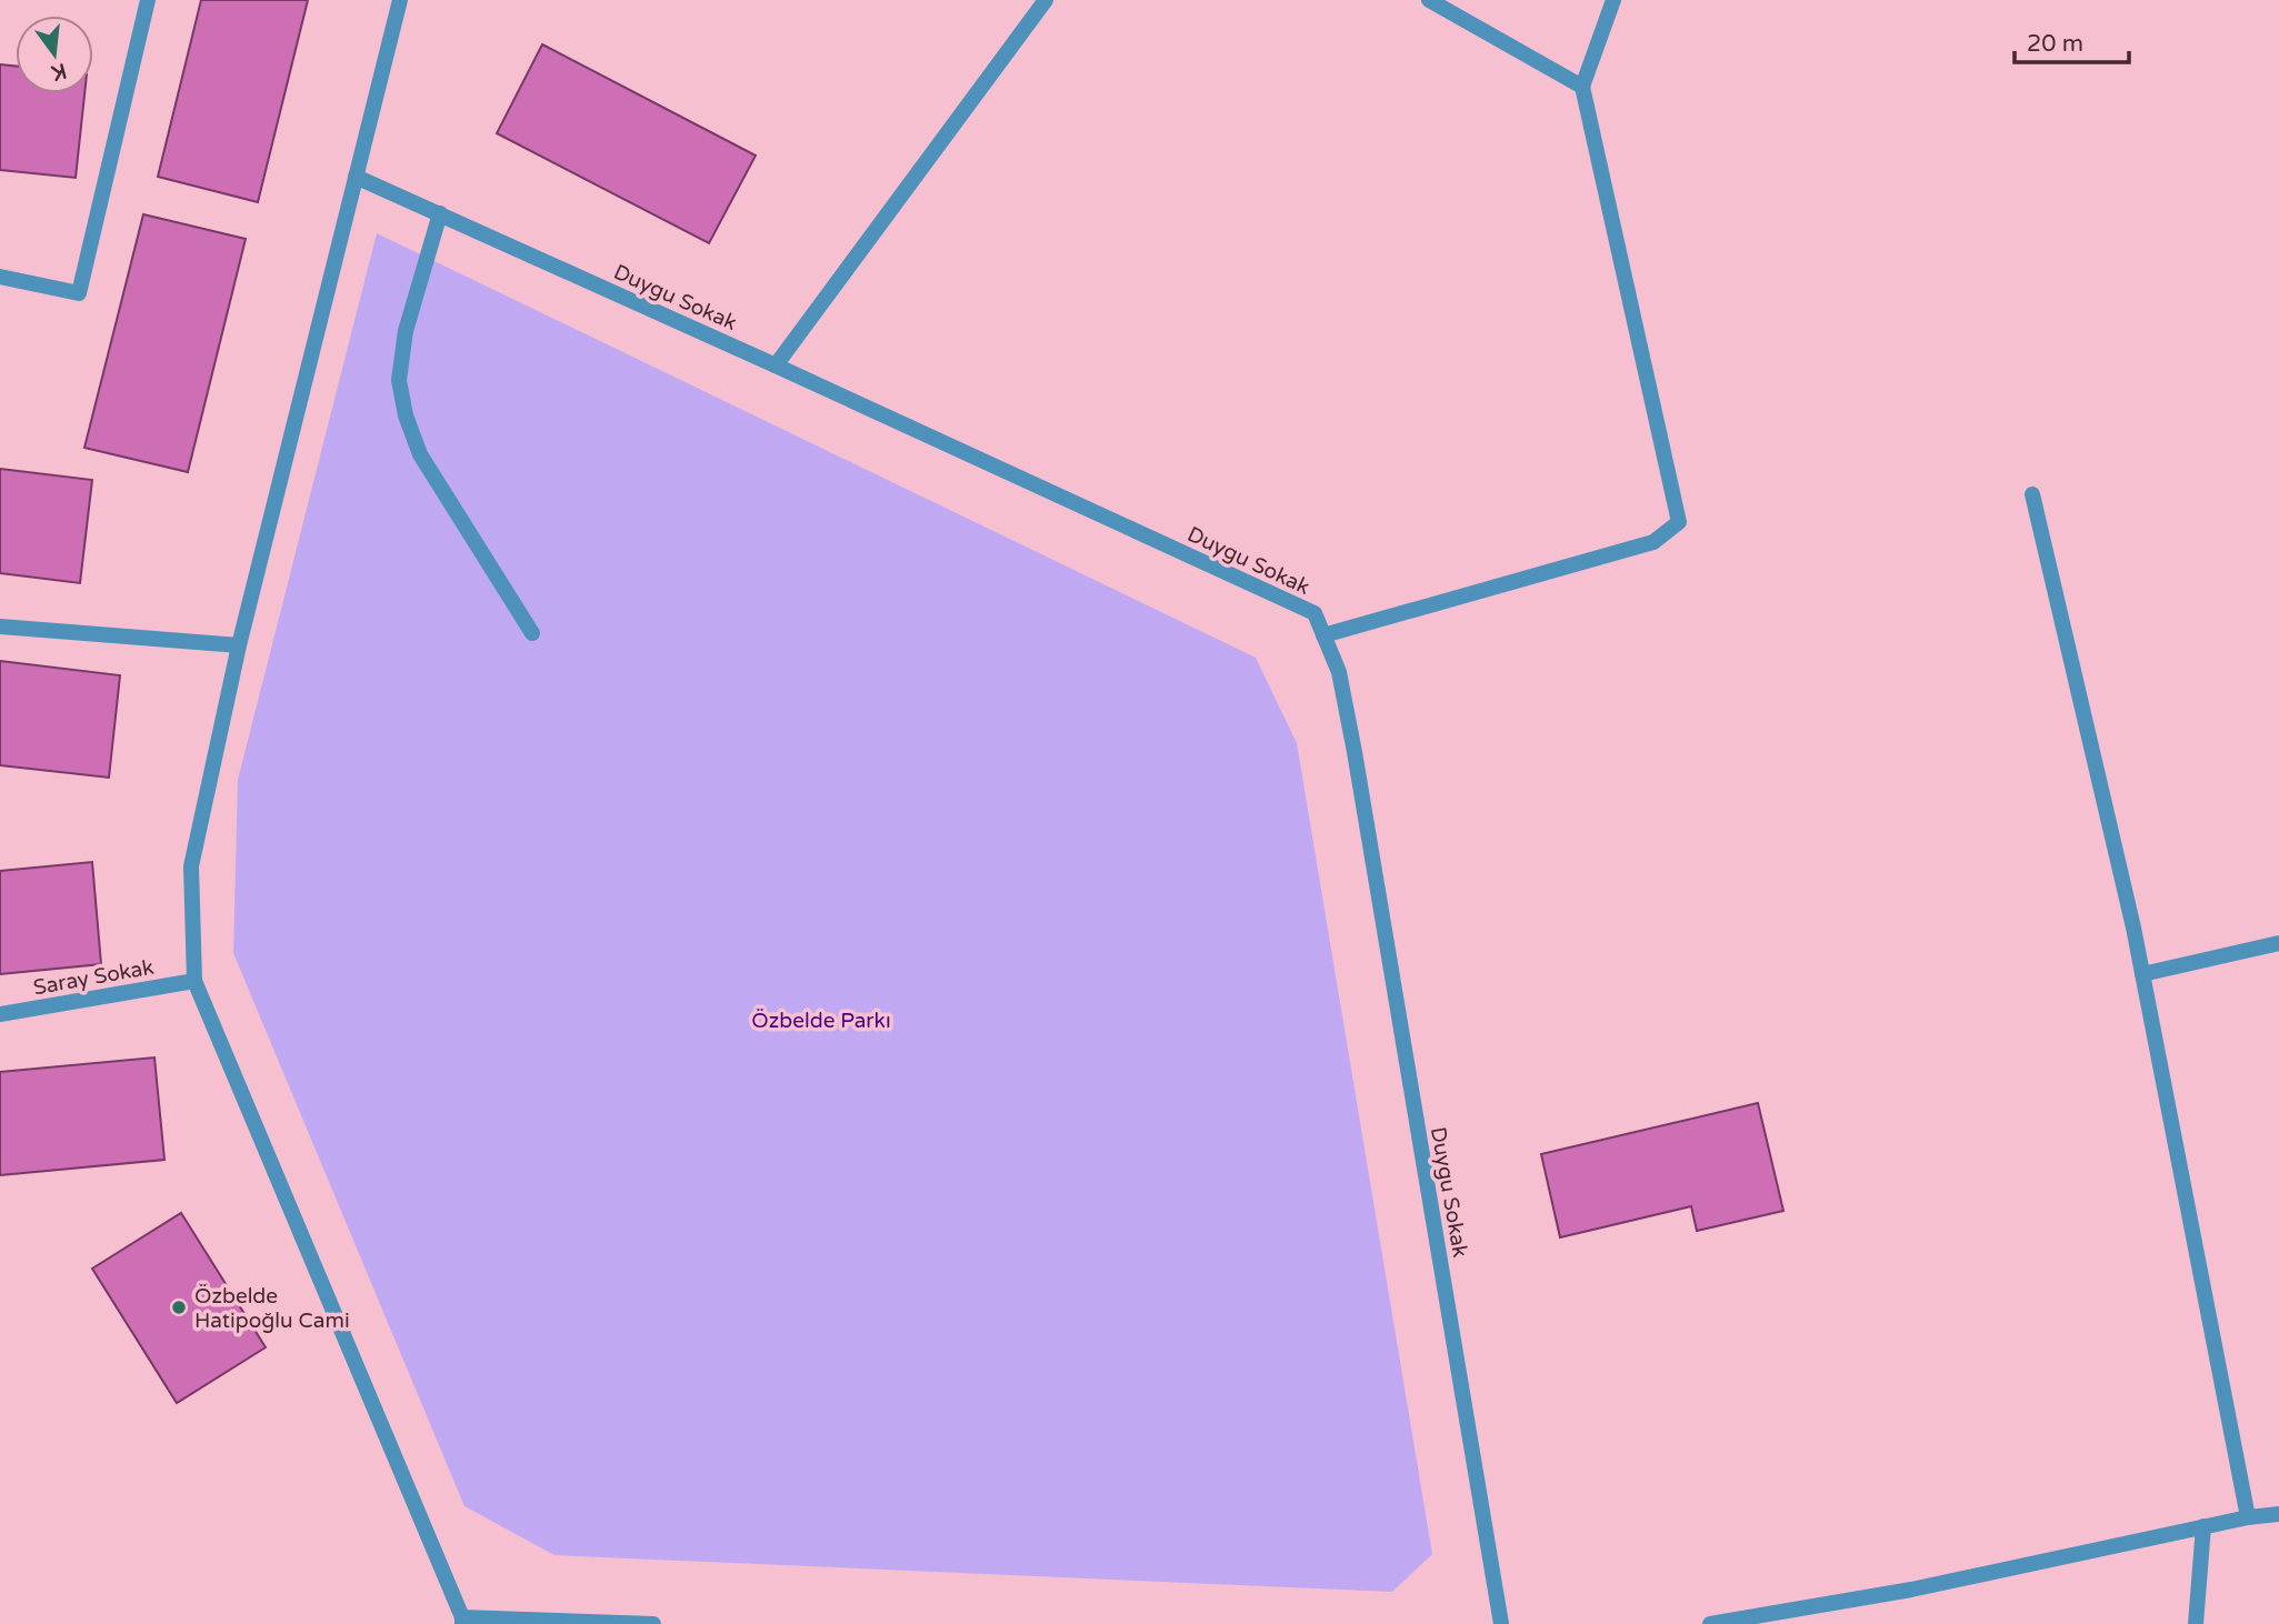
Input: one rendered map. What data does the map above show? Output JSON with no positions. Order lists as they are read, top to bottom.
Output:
{
  "streets": {
    "street": ["Duygu Sokak", "Saray Sokak"]
  },
  "parks": ["Özbelde Parkı"],
  "places": ["Özbelde Hatipoğlu Cami"],
  "scale_bar": "20 m",
  "north": "bottom"
}
